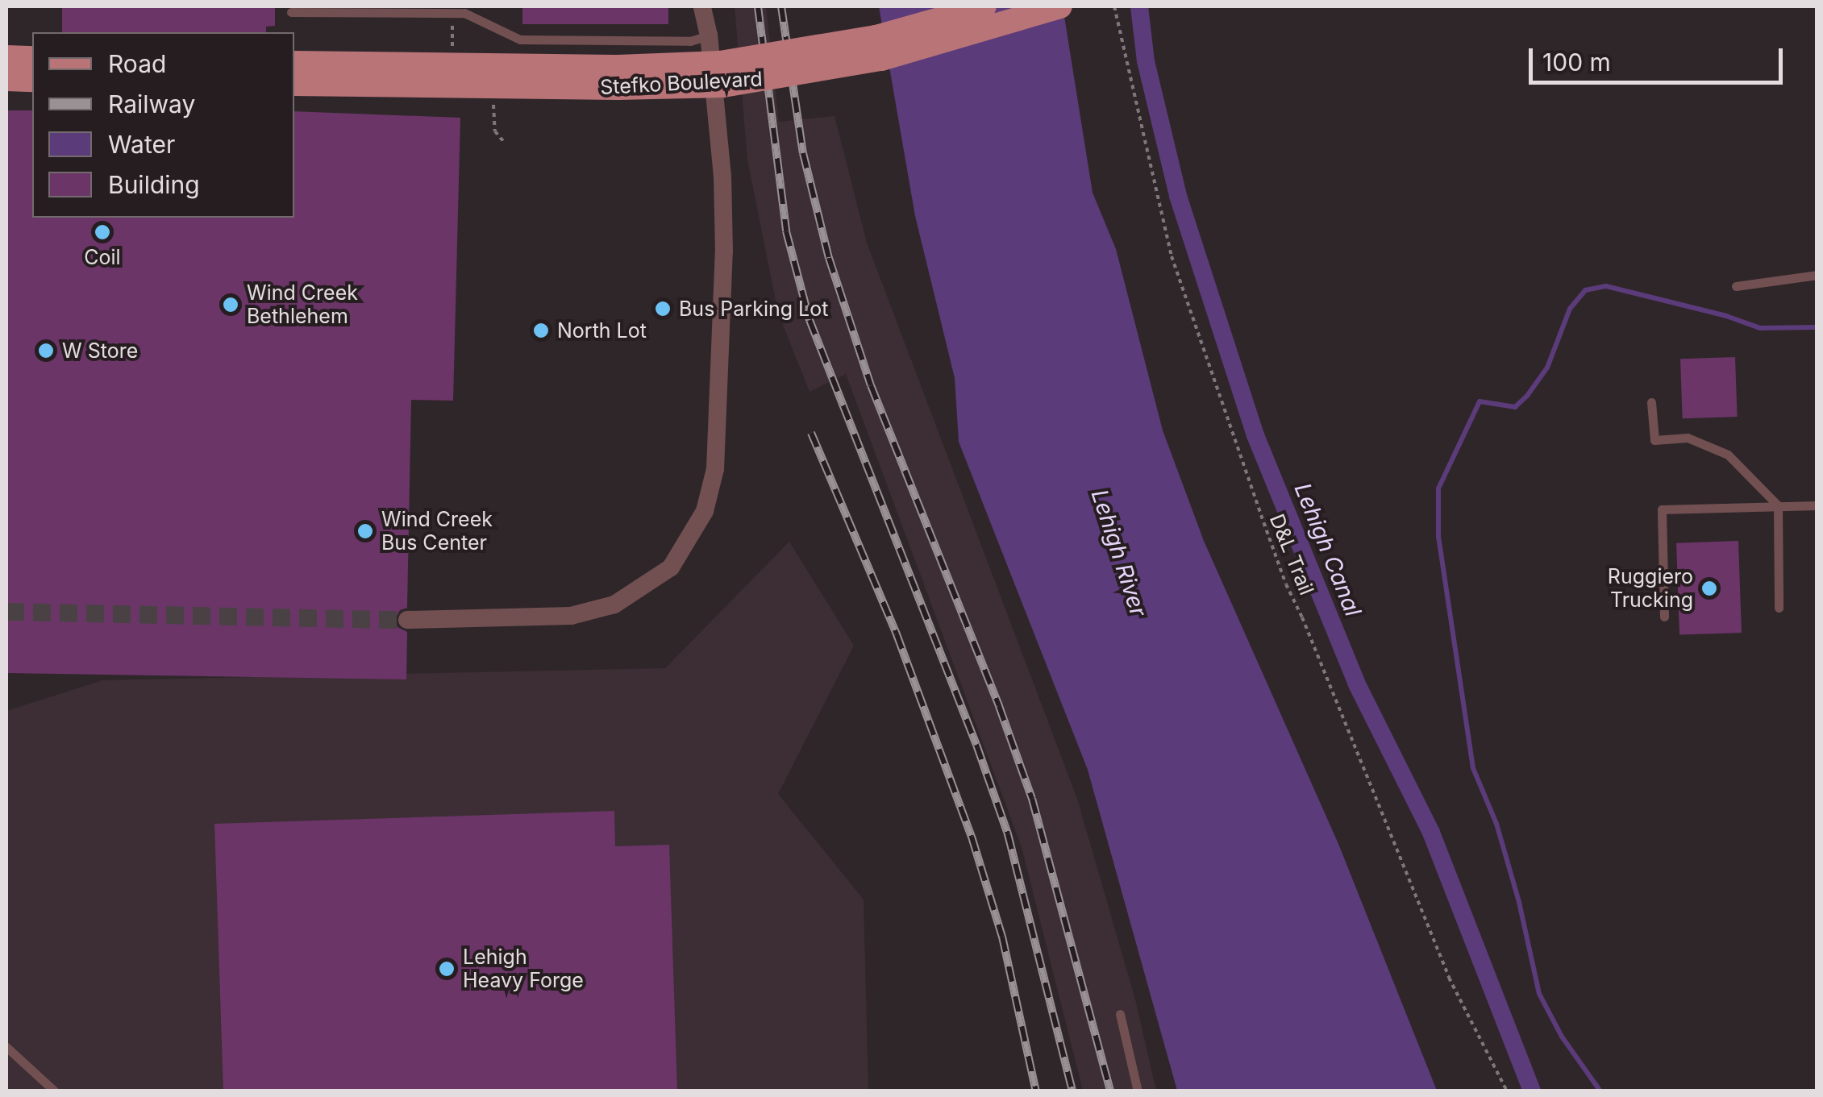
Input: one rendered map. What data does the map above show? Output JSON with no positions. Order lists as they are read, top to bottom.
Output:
{
  "streets": {
    "main road": ["Stefko Boulevard"],
    "path": ["D&L Trail"]
  },
  "water": ["Lehigh Canal", "Lehigh River"],
  "places": [
    "Coil",
    "Wind Creek Bethlehem",
    "Bus Parking Lot",
    "North Lot",
    "W Store",
    "Wind Creek Bus Center",
    "Ruggiero Trucking",
    "Lehigh Heavy Forge"
  ],
  "legend": [
    "Road",
    "Railway",
    "Water",
    "Building"
  ],
  "scale_bar": "100 m"
}
